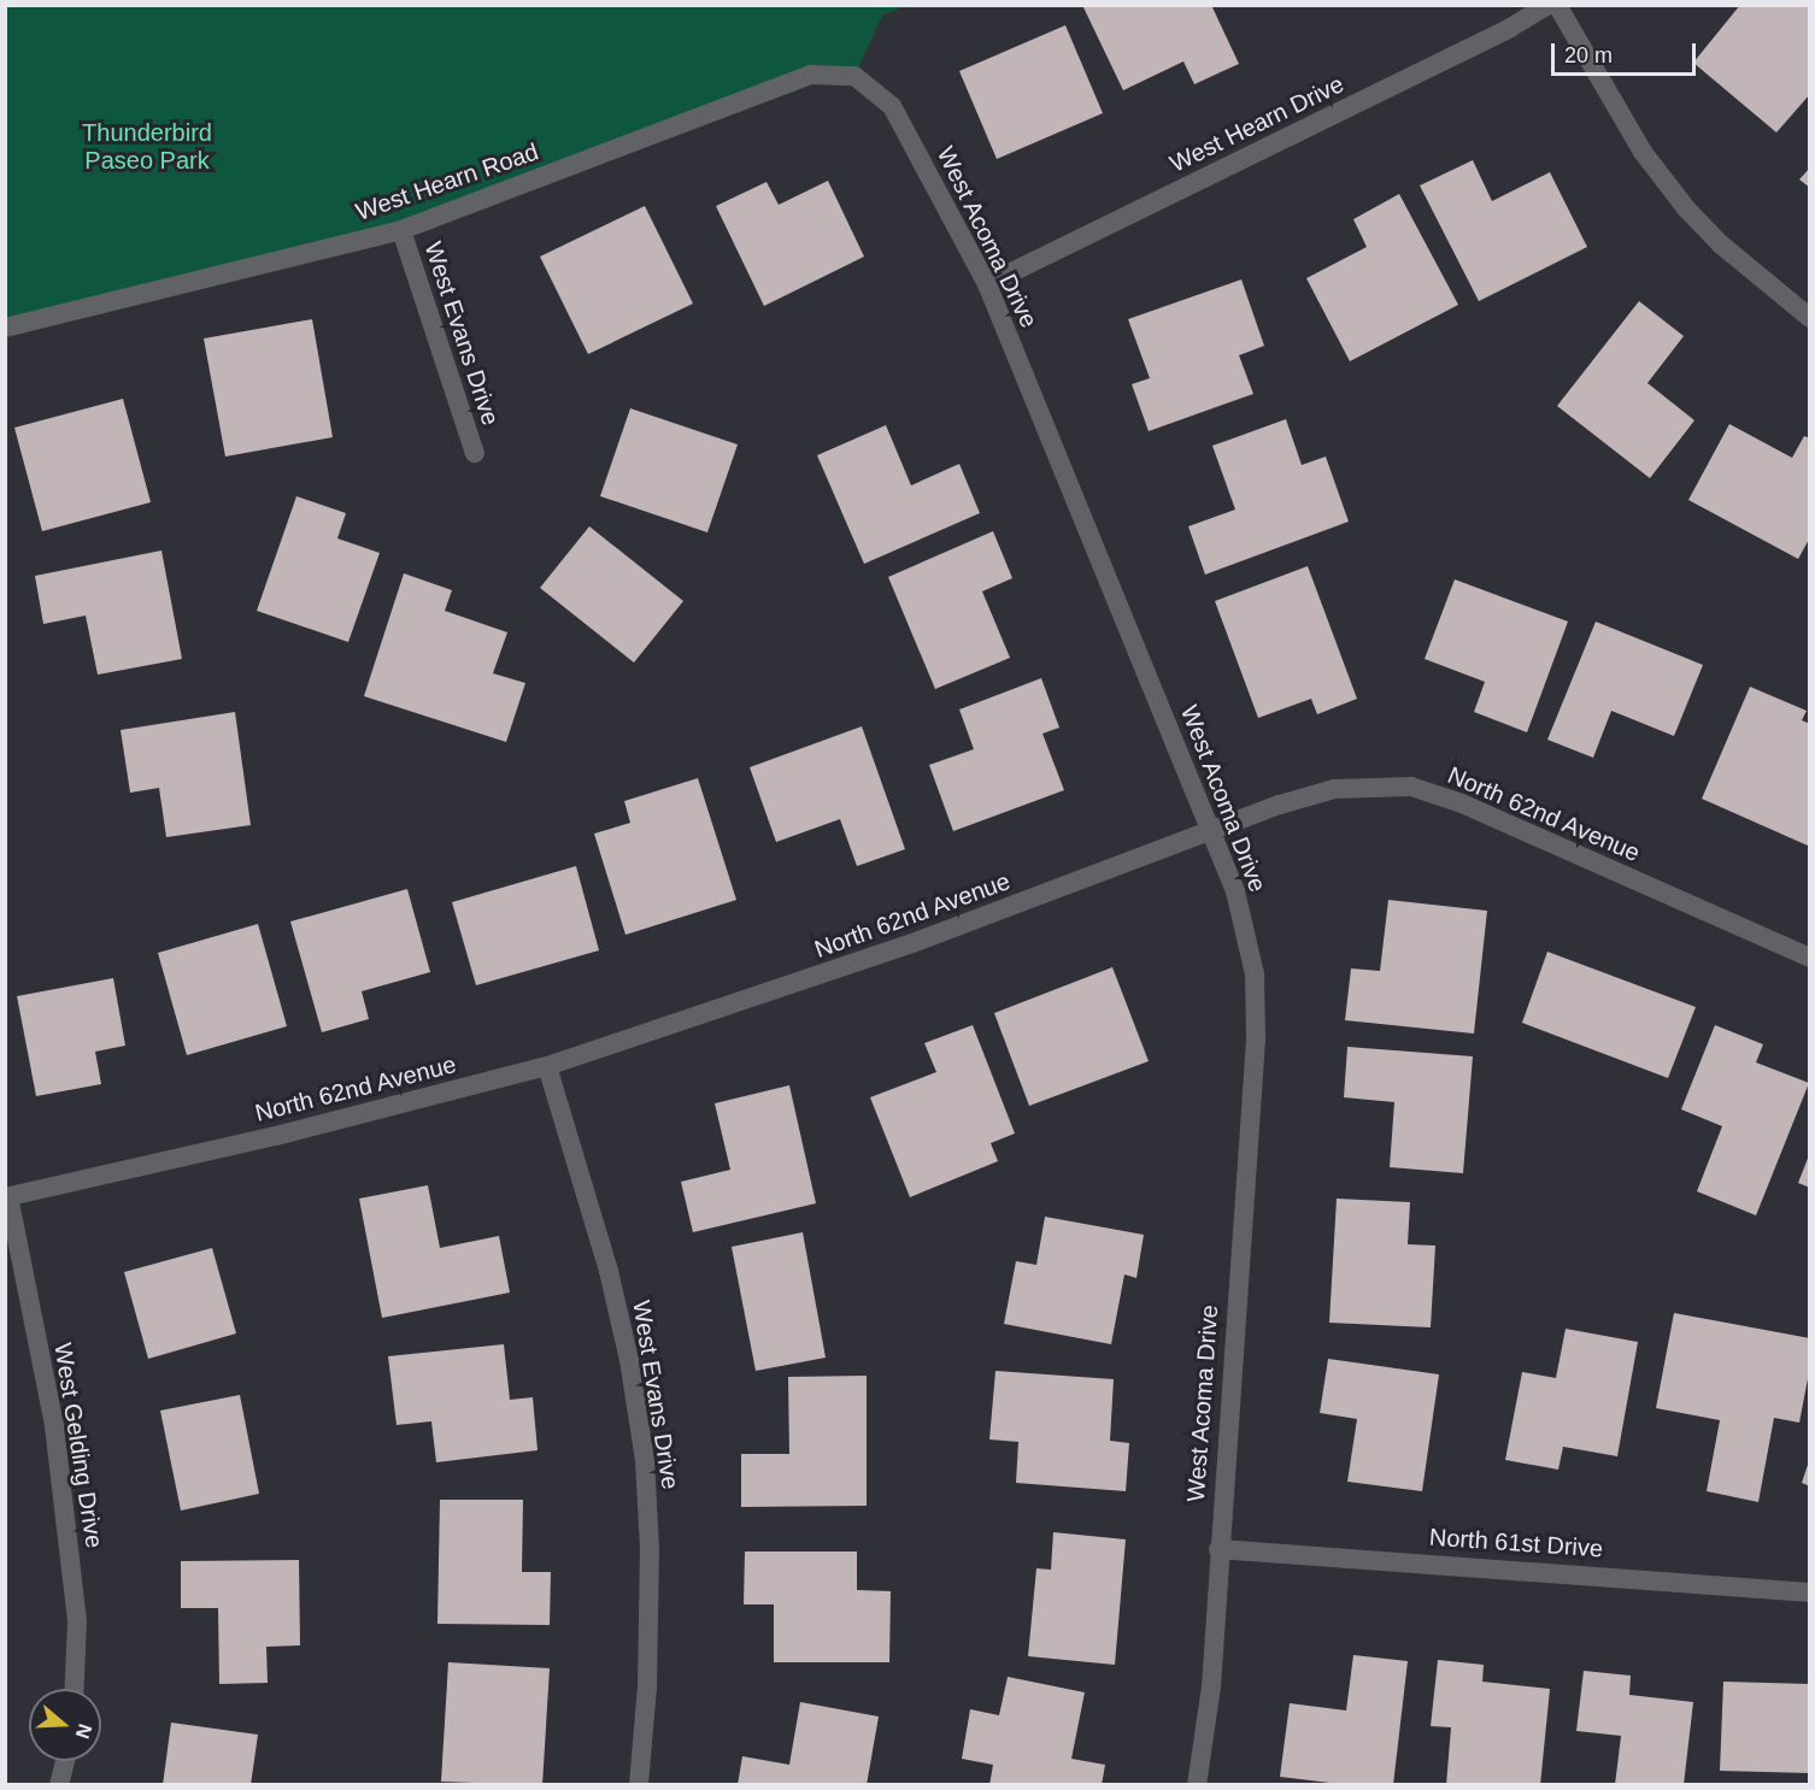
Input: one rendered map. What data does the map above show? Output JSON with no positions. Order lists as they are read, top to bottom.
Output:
{
  "streets": {
    "street": [
      "West Hearn Drive",
      "West Hearn Road",
      "West Acoma Drive",
      "West Evans Drive",
      "North 62nd Avenue",
      "West Gelding Drive",
      "North 61st Drive"
    ]
  },
  "crossings": [
    ["West Hearn Drive", "West Acoma Drive"],
    ["West Hearn Road", "West Acoma Drive"],
    ["West Hearn Road", "West Evans Drive"],
    ["West Acoma Drive", "North 62nd Avenue"],
    ["West Acoma Drive", "North 61st Drive"],
    ["West Evans Drive", "North 62nd Avenue"],
    ["North 62nd Avenue", "West Gelding Drive"]
  ],
  "parks": ["Thunderbird Paseo Park"],
  "scale_bar": "20 m",
  "north": "right"
}
